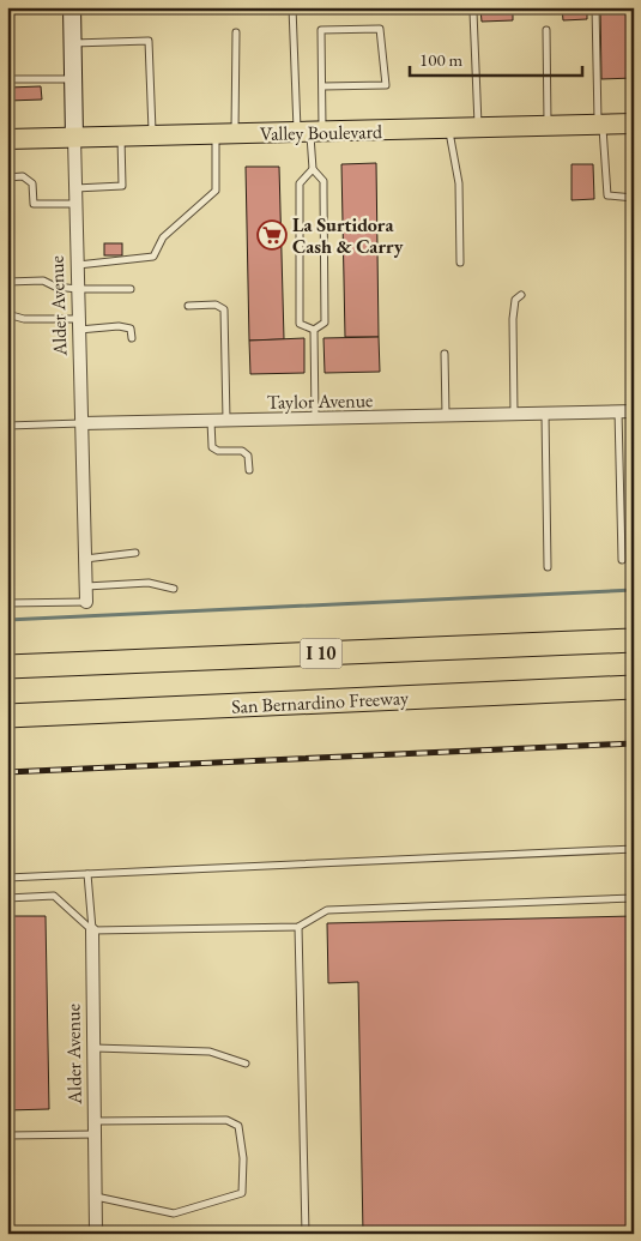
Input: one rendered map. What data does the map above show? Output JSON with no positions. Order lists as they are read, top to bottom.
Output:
{
  "streets": {
    "highway": ["I 10", "San Bernardino Freeway"],
    "main road": ["Valley Boulevard", "Alder Avenue"],
    "street": ["Taylor Avenue"]
  },
  "crossings": [
    ["Valley Boulevard", "Alder Avenue"],
    ["Alder Avenue", "Taylor Avenue"]
  ],
  "places": {
    "supermarket": ["La Surtidora Cash & Carry"]
  },
  "scale_bar": "100 m"
}
